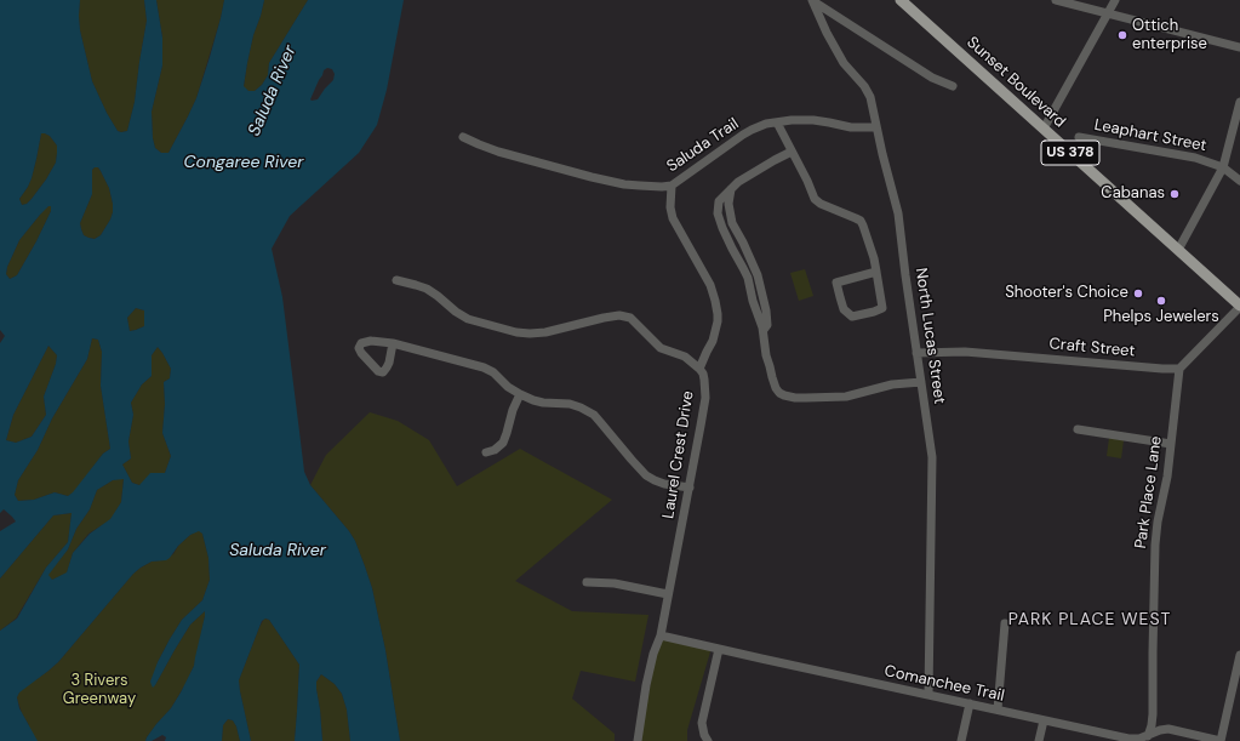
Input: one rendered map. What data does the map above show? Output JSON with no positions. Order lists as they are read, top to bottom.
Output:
{
  "streets": {
    "main road": ["Sunset Boulevard", "US 378"],
    "street": [
      "Leaphart Street",
      "Saluda Trail",
      "North Lucas Street",
      "Craft Street",
      "Laurel Crest Drive",
      "Park Place Lane",
      "Comanchee Trail"
    ]
  },
  "crossings": [
    ["Saluda Trail", "North Lucas Street"],
    ["North Lucas Street", "Craft Street"],
    ["North Lucas Street", "Comanchee Trail"],
    ["Craft Street", "Park Place Lane"],
    ["Laurel Crest Drive", "Comanchee Trail"],
    ["Park Place Lane", "Comanchee Trail"]
  ],
  "districts": ["PARK PLACE WEST"],
  "water": ["Saluda River", "Congaree River"],
  "parks": ["3 Rivers Greenway"],
  "places": [
    "Ottich enterprise",
    "Cabanas",
    "Shooter's Choice",
    "Phelps Jewelers"
  ]
}
